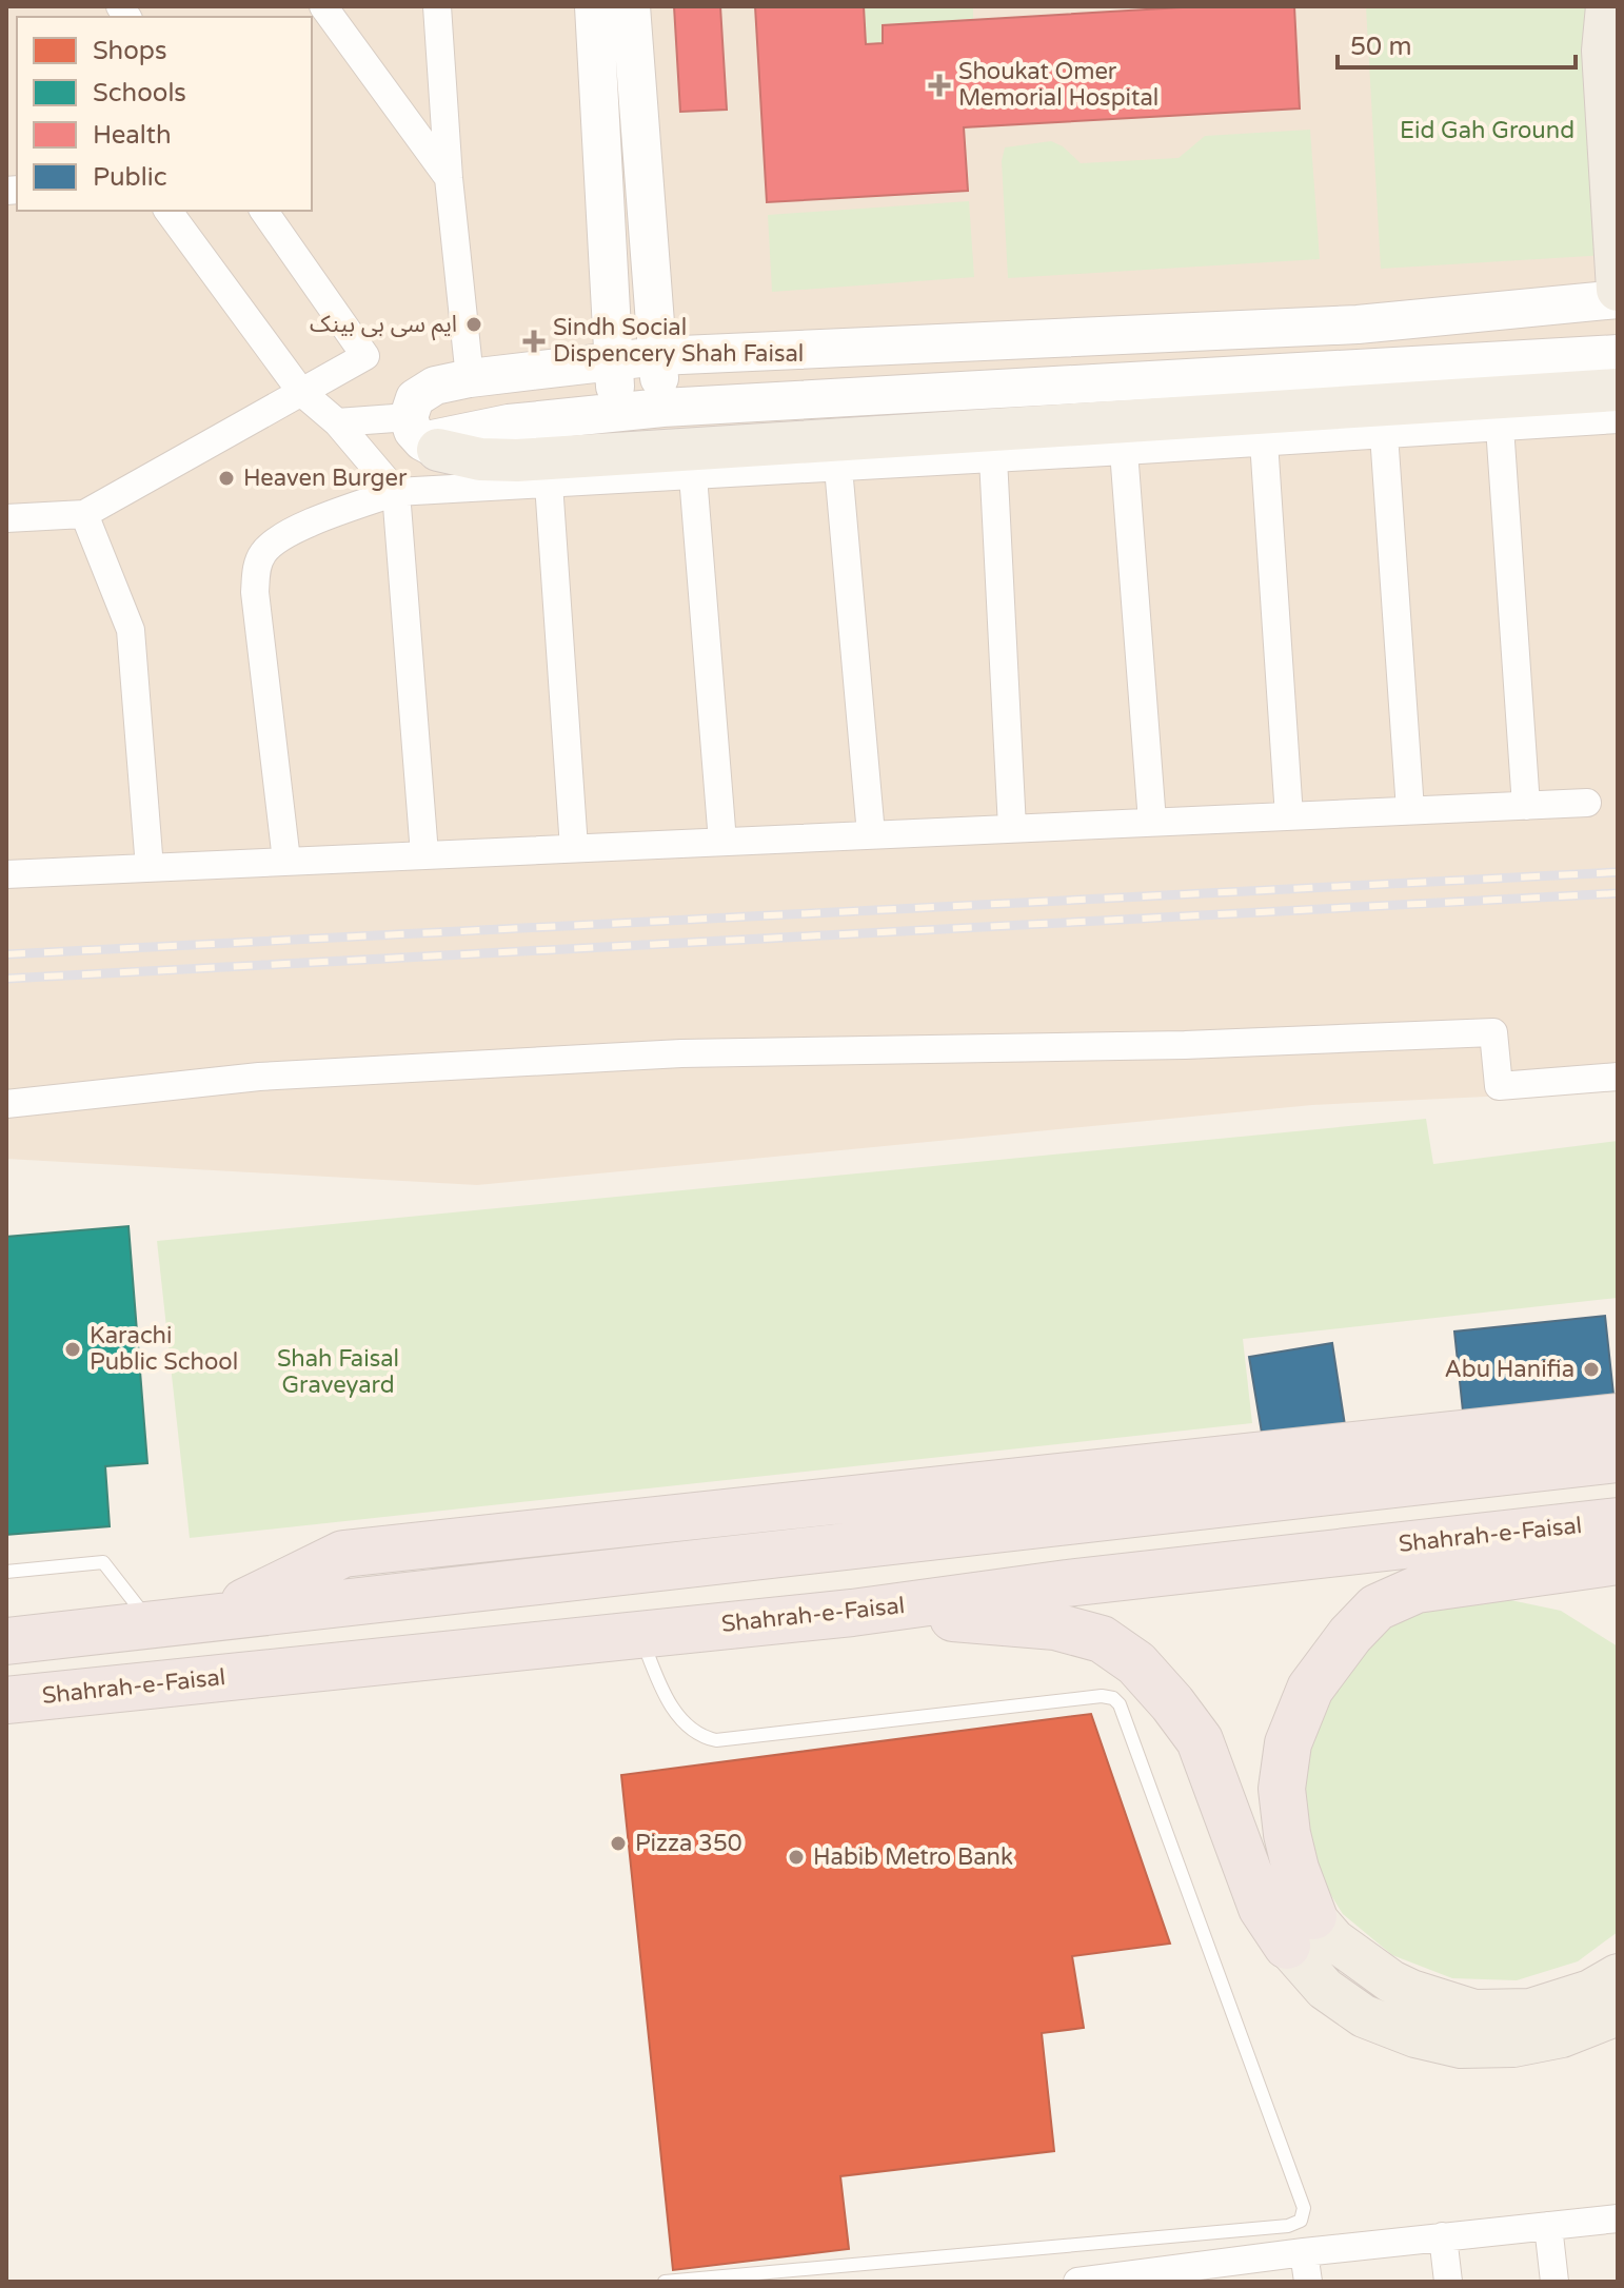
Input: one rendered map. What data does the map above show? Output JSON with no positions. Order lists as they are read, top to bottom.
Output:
{
  "streets": {
    "highway": ["Shahrah-e-Faisal"]
  },
  "parks": ["Eid Gah Ground", "Shah Faisal Graveyard"],
  "places": {
    "health": ["Shoukat Omer Memorial Hospital", "Sindh Social Dispencery Shah Faisal"],
    "other": [
      "ایم سی بی بینک",
      "Heaven Burger",
      "Karachi Public School",
      "Abu Hanifia",
      "Pizza 350",
      "Habib Metro Bank"
    ]
  },
  "legend": [
    "Shops",
    "Schools",
    "Health",
    "Public"
  ],
  "scale_bar": "50 m"
}
